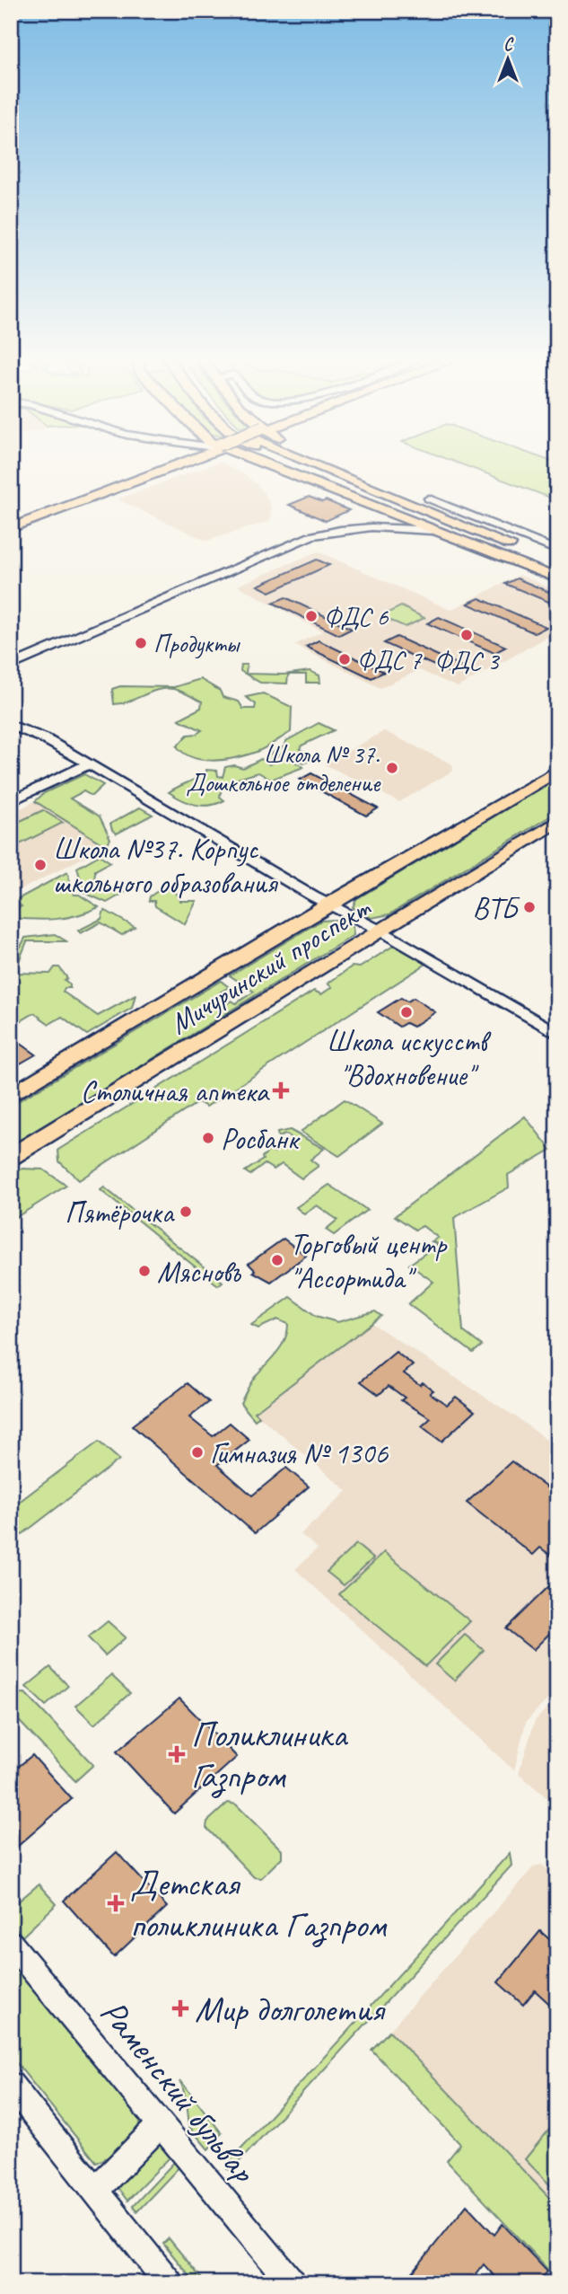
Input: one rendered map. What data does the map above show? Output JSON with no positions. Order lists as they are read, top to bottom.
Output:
{
  "streets": {
    "main road": ["Мичуринский проспект"],
    "street": ["Раменский бульвар"]
  },
  "places": {
    "other": [
      "ФДС 6",
      "ФДС 3",
      "Продукты",
      "ФДС 7",
      "Школа № 37. Дошкольное отделение",
      "Школа №37. Корпус школьного образования",
      "ВТБ",
      "Школа искусств \"Вдохновение\"",
      "Росбанк",
      "Пятёрочка",
      "Торговый центр \"Ассортида\"",
      "Мясновъ",
      "Гимназия № 1306"
    ],
    "health": [
      "Столичная аптека",
      "Поликлиника Газпром",
      "Детская поликлиника Газпром",
      "Мир долголетия"
    ]
  },
  "north": "top"
}
